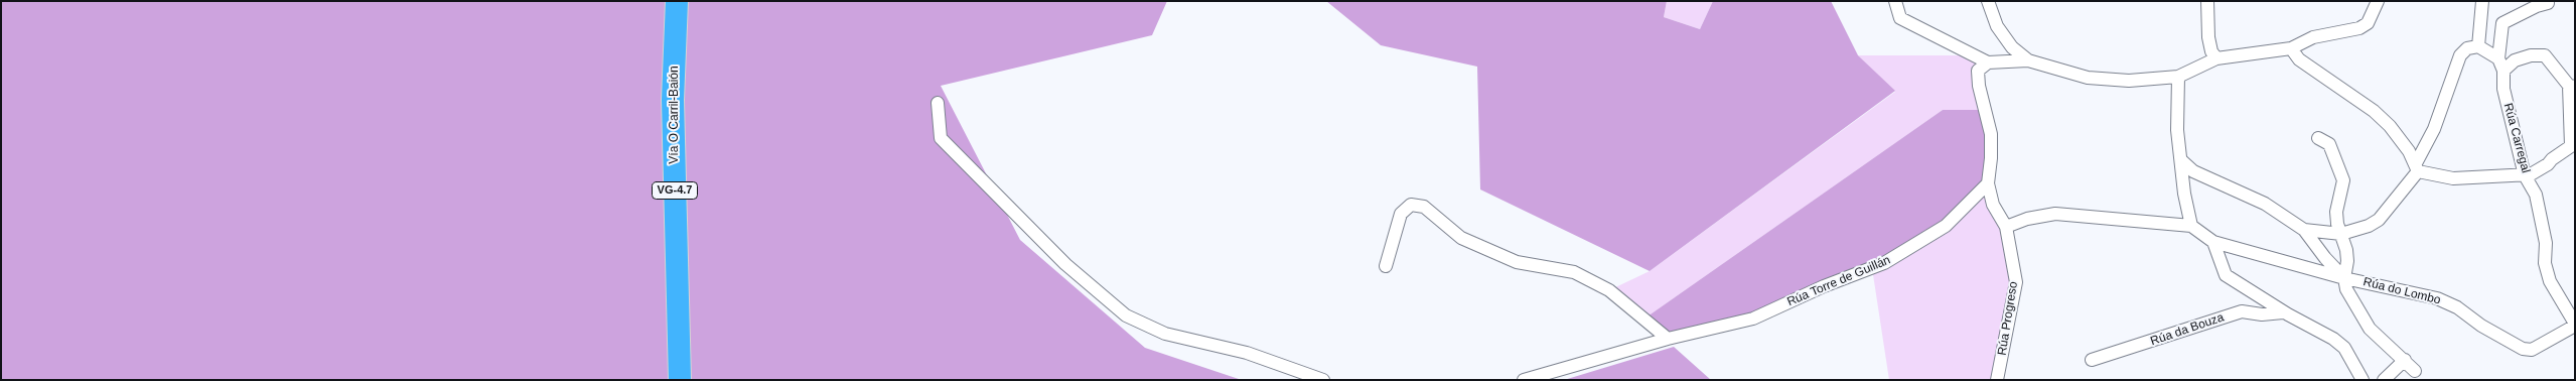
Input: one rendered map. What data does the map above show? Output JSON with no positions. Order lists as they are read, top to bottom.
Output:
{
  "streets": {
    "highway": ["Vía O Carril-Baión", "VG-4.7"],
    "street": [
      "Rúa Carregal",
      "Rúa Torre de Guillán",
      "Rúa do Lombo",
      "Rúa Progreso",
      "Rúa da Bouza"
    ]
  },
  "crossings": [
    ["Rúa Carregal", "Rúa do Lombo"],
    ["Rúa do Lombo", "Rúa da Bouza"]
  ]
}
